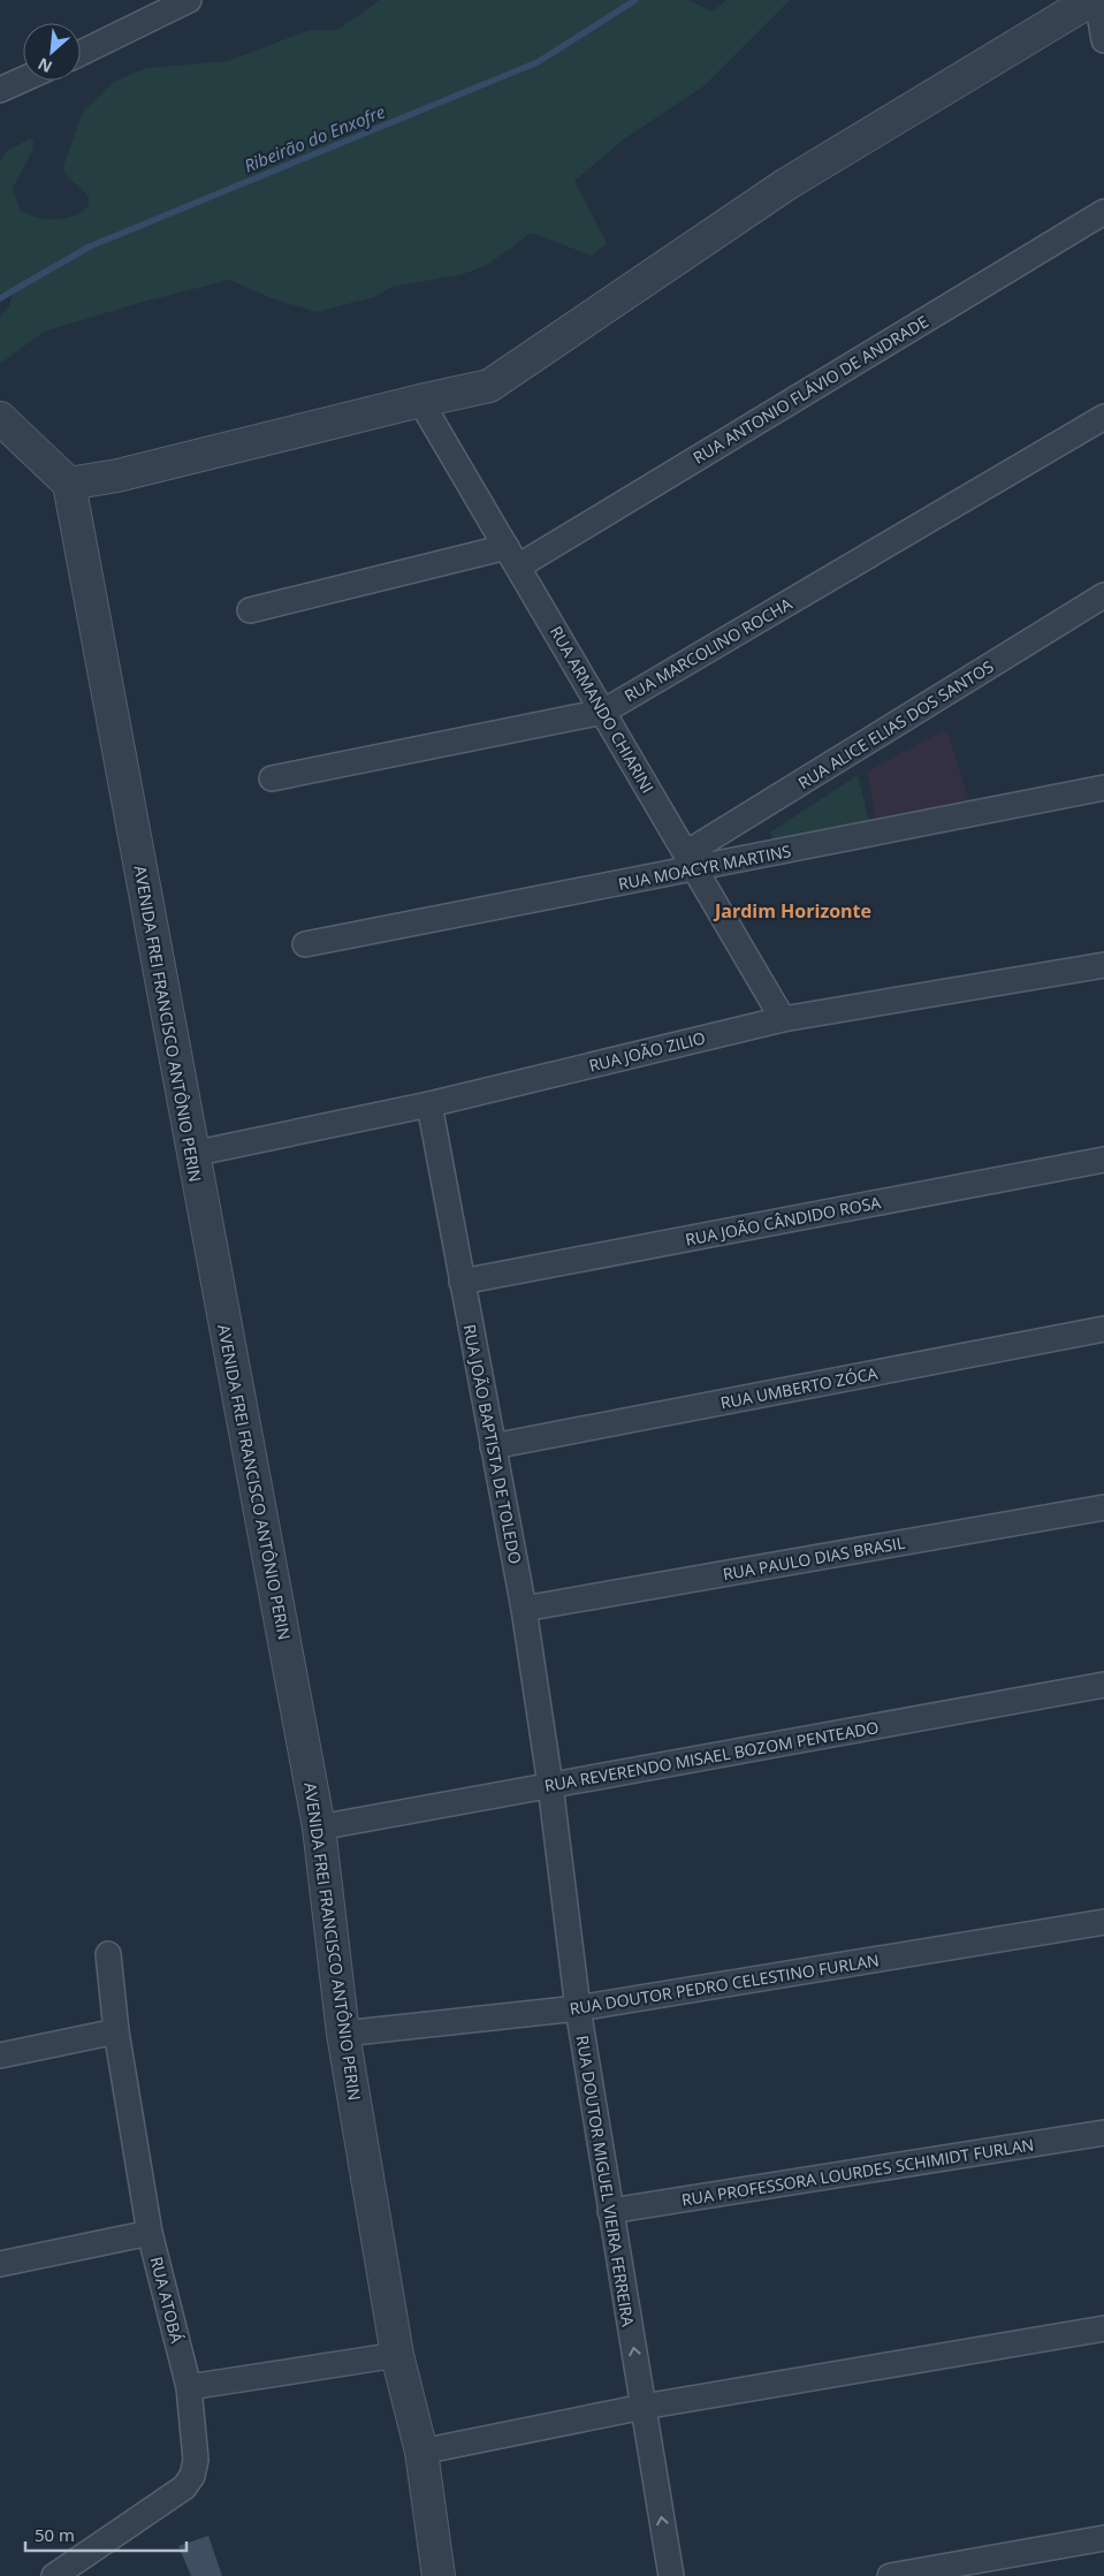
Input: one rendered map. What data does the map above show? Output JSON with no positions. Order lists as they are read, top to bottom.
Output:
{
  "streets": {
    "street": [
      "RUA ANTONIO FLÁVIO DE ANDRADE",
      "RUA MARCOLINO ROCHA",
      "RUA ARMANDO CHIARINI",
      "RUA ALICE ELIAS DOS SANTOS",
      "RUA MOACYR MARTINS",
      "AVENIDA FREI FRANCISCO ANTÔNIO PERIN",
      "RUA JOÃO ZILIO",
      "RUA JOÃO CÂNDIDO ROSA",
      "RUA UMBERTO ZÓCA",
      "RUA JOÃO BAPTISTA DE TOLEDO",
      "RUA PAULO DIAS BRASIL",
      "RUA REVERENDO MISAEL BOZOM PENTEADO",
      "RUA DOUTOR PEDRO CELESTINO FURLAN",
      "RUA PROFESSORA LOURDES SCHIMIDT FURLAN",
      "RUA DOUTOR MIGUEL VIEIRA FERREIRA",
      "RUA ATOBÁ"
    ]
  },
  "crossings": [
    ["RUA ANTONIO FLÁVIO DE ANDRADE", "RUA ARMANDO CHIARINI"],
    ["RUA MARCOLINO ROCHA", "RUA ARMANDO CHIARINI"],
    ["RUA ARMANDO CHIARINI", "RUA ALICE ELIAS DOS SANTOS"],
    ["RUA ARMANDO CHIARINI", "RUA MOACYR MARTINS"],
    ["RUA ARMANDO CHIARINI", "RUA JOÃO ZILIO"],
    ["RUA ALICE ELIAS DOS SANTOS", "RUA MOACYR MARTINS"],
    ["AVENIDA FREI FRANCISCO ANTÔNIO PERIN", "RUA JOÃO ZILIO"],
    ["AVENIDA FREI FRANCISCO ANTÔNIO PERIN", "RUA REVERENDO MISAEL BOZOM PENTEADO"],
    ["AVENIDA FREI FRANCISCO ANTÔNIO PERIN", "RUA DOUTOR PEDRO CELESTINO FURLAN"],
    ["RUA JOÃO ZILIO", "RUA JOÃO BAPTISTA DE TOLEDO"],
    ["RUA JOÃO CÂNDIDO ROSA", "RUA JOÃO BAPTISTA DE TOLEDO"],
    ["RUA UMBERTO ZÓCA", "RUA JOÃO BAPTISTA DE TOLEDO"],
    ["RUA JOÃO BAPTISTA DE TOLEDO", "RUA PAULO DIAS BRASIL"],
    ["RUA JOÃO BAPTISTA DE TOLEDO", "RUA REVERENDO MISAEL BOZOM PENTEADO"],
    ["RUA JOÃO BAPTISTA DE TOLEDO", "RUA DOUTOR MIGUEL VIEIRA FERREIRA"],
    ["RUA REVERENDO MISAEL BOZOM PENTEADO", "RUA DOUTOR MIGUEL VIEIRA FERREIRA"],
    ["RUA DOUTOR PEDRO CELESTINO FURLAN", "RUA DOUTOR MIGUEL VIEIRA FERREIRA"],
    ["RUA PROFESSORA LOURDES SCHIMIDT FURLAN", "RUA DOUTOR MIGUEL VIEIRA FERREIRA"]
  ],
  "one_way": ["RUA DOUTOR MIGUEL VIEIRA FERREIRA"],
  "districts": ["Jardim Horizonte"],
  "water": ["Ribeirão do Enxofre"],
  "scale_bar": "50 m",
  "north": "bottom left"
}
